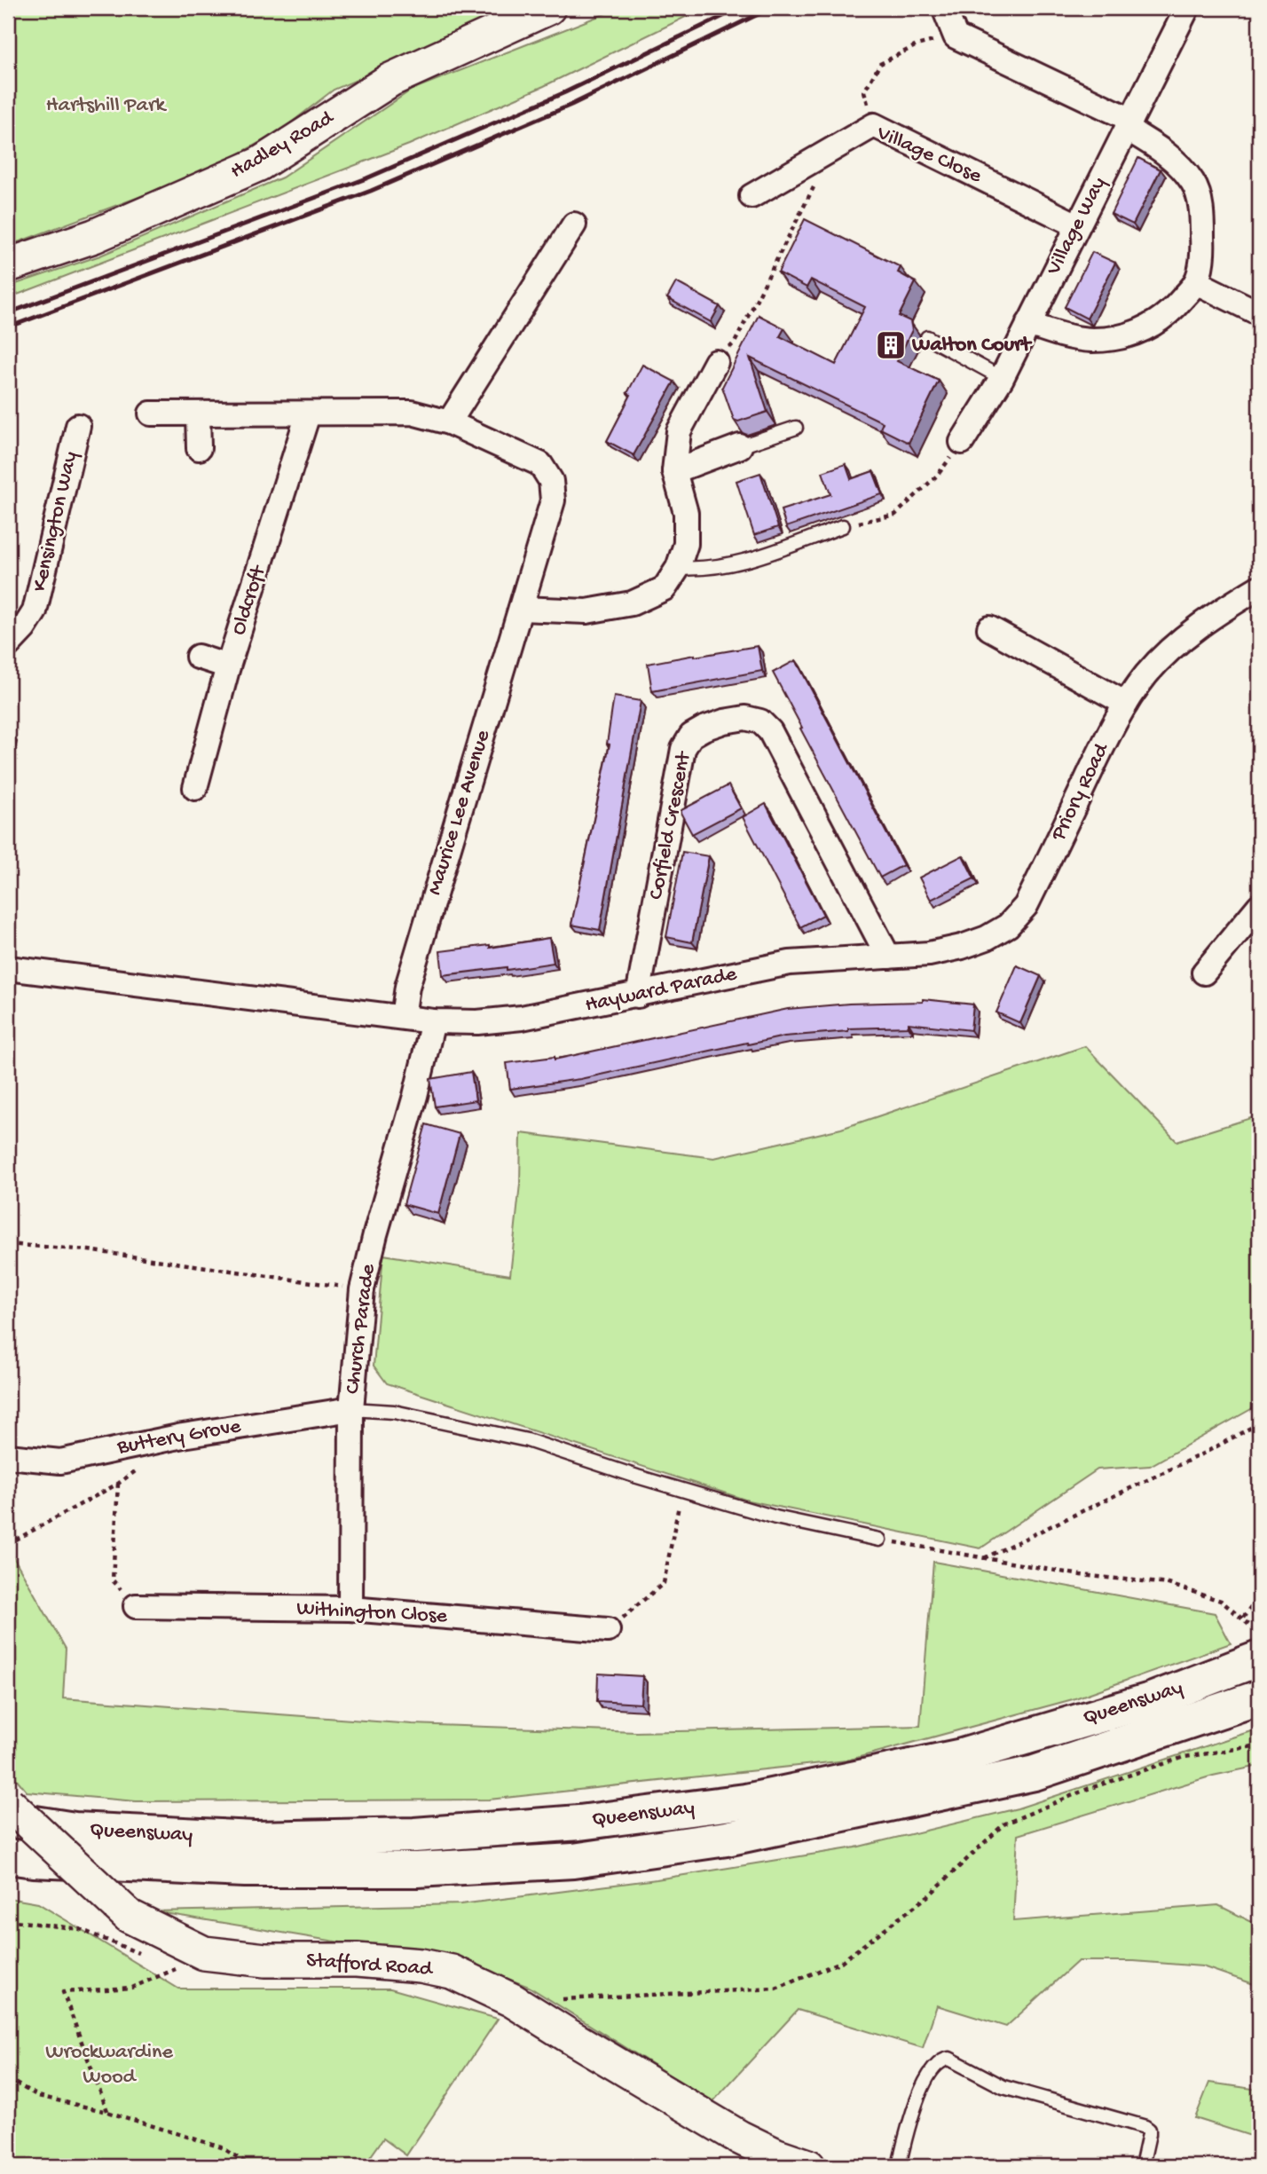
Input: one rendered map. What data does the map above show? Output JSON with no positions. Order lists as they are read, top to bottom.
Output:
{
  "streets": {
    "highway": ["Queensway"],
    "street": [
      "Hadley Road",
      "Village Close",
      "Village Way",
      "Kensington Way",
      "Oldcroft",
      "Priory Road",
      "Maurice Lee Avenue",
      "Corfield Crescent",
      "Hayward Parade",
      "Church Parade",
      "Buttery Grove",
      "Withington Close",
      "Stafford Road"
    ]
  },
  "crossings": [
    ["Village Close", "Village Way"],
    ["Priory Road", "Corfield Crescent"],
    ["Priory Road", "Hayward Parade"],
    ["Maurice Lee Avenue", "Hayward Parade"],
    ["Corfield Crescent", "Hayward Parade"],
    ["Hayward Parade", "Church Parade"],
    ["Church Parade", "Buttery Grove"],
    ["Church Parade", "Withington Close"]
  ],
  "parks": ["Hartshill Park", "Wrockwardine Wood"],
  "places": {
    "building": ["Walton Court"]
  }
}
